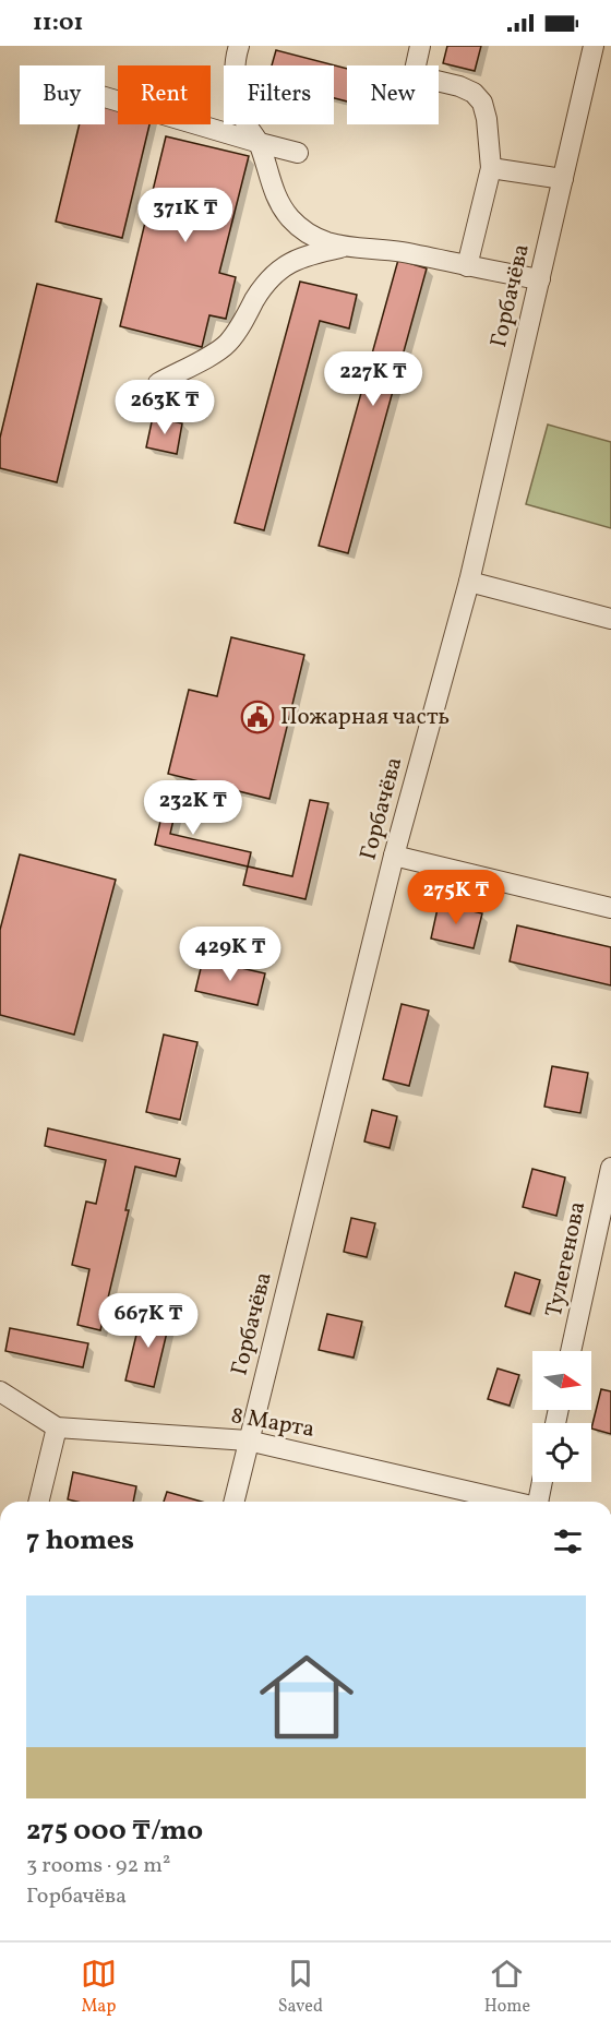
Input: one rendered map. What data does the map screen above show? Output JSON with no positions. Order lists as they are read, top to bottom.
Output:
{
  "streets": {
    "street": ["Горбачёва", "Тулегенова", "8 Марта"]
  },
  "crossings": [
    ["Горбачёва", "8 Марта"]
  ],
  "places": {
    "public building": ["Пожарная часть"]
  },
  "north": "right",
  "page": {
    "status": "11:01",
    "chip": [
      "Buy",
      "Rent",
      "Filters",
      "New"
    ],
    "price": [
      "371K ₸",
      "227K ₸",
      "263K ₸",
      "232K ₸",
      "275K ₸",
      "429K ₸",
      "667K ₸"
    ],
    "heading": "7 homes",
    "list": [
      {
        "name": "275 000 ₸/mo",
        "note": "3 rooms · 92 m² · Горбачёва"
      }
    ],
    "tabs": ["Map", "Saved", "Home"]
  }
}
